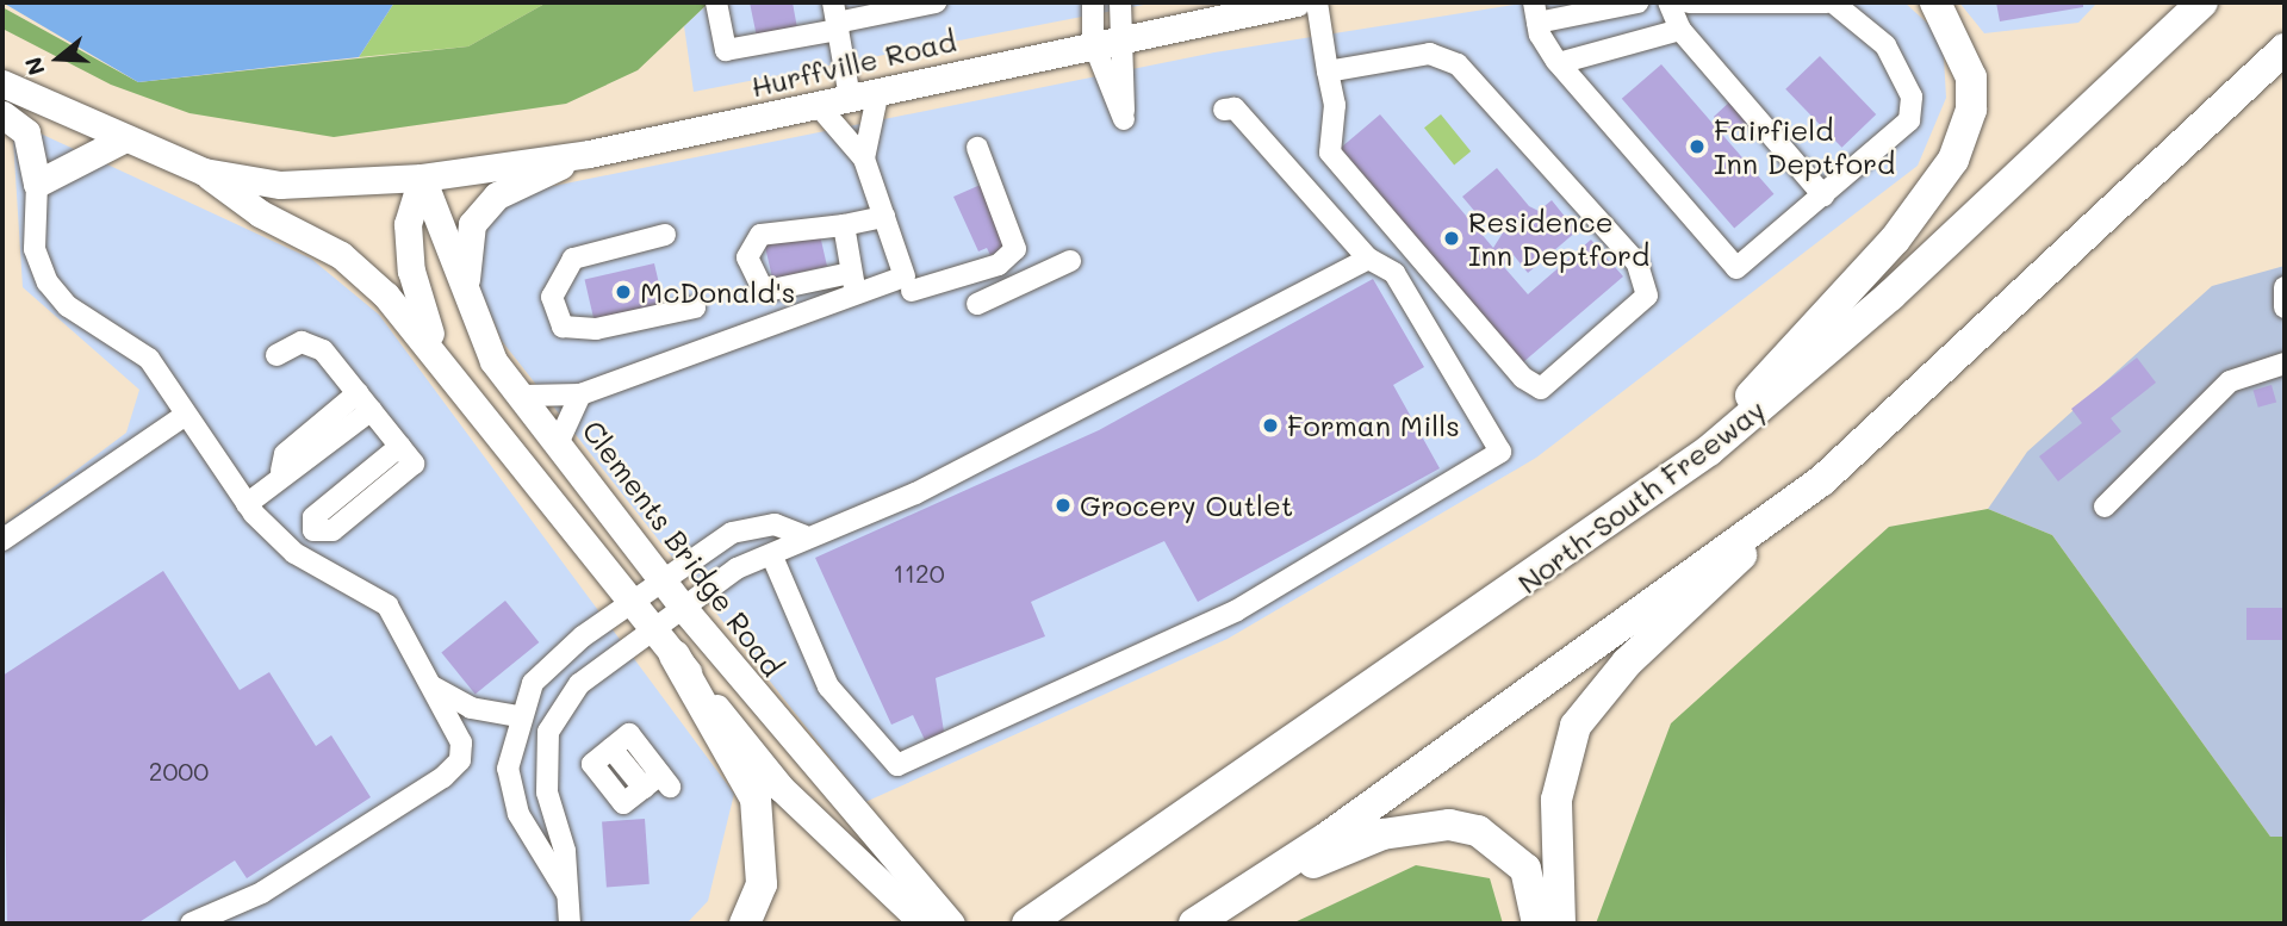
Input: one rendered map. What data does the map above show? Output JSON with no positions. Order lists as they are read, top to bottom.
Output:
{
  "streets": {
    "highway": ["North-South Freeway"],
    "main road": ["Hurffville Road", "Clements Bridge Road"]
  },
  "crossings": [
    ["Hurffville Road", "Clements Bridge Road"]
  ],
  "places": [
    "Fairfield Inn Deptford",
    "Residence Inn Deptford",
    "McDonald's",
    "Forman Mills",
    "Grocery Outlet"
  ],
  "house_numbers": ["1120", "2000"],
  "north": "left"
}
